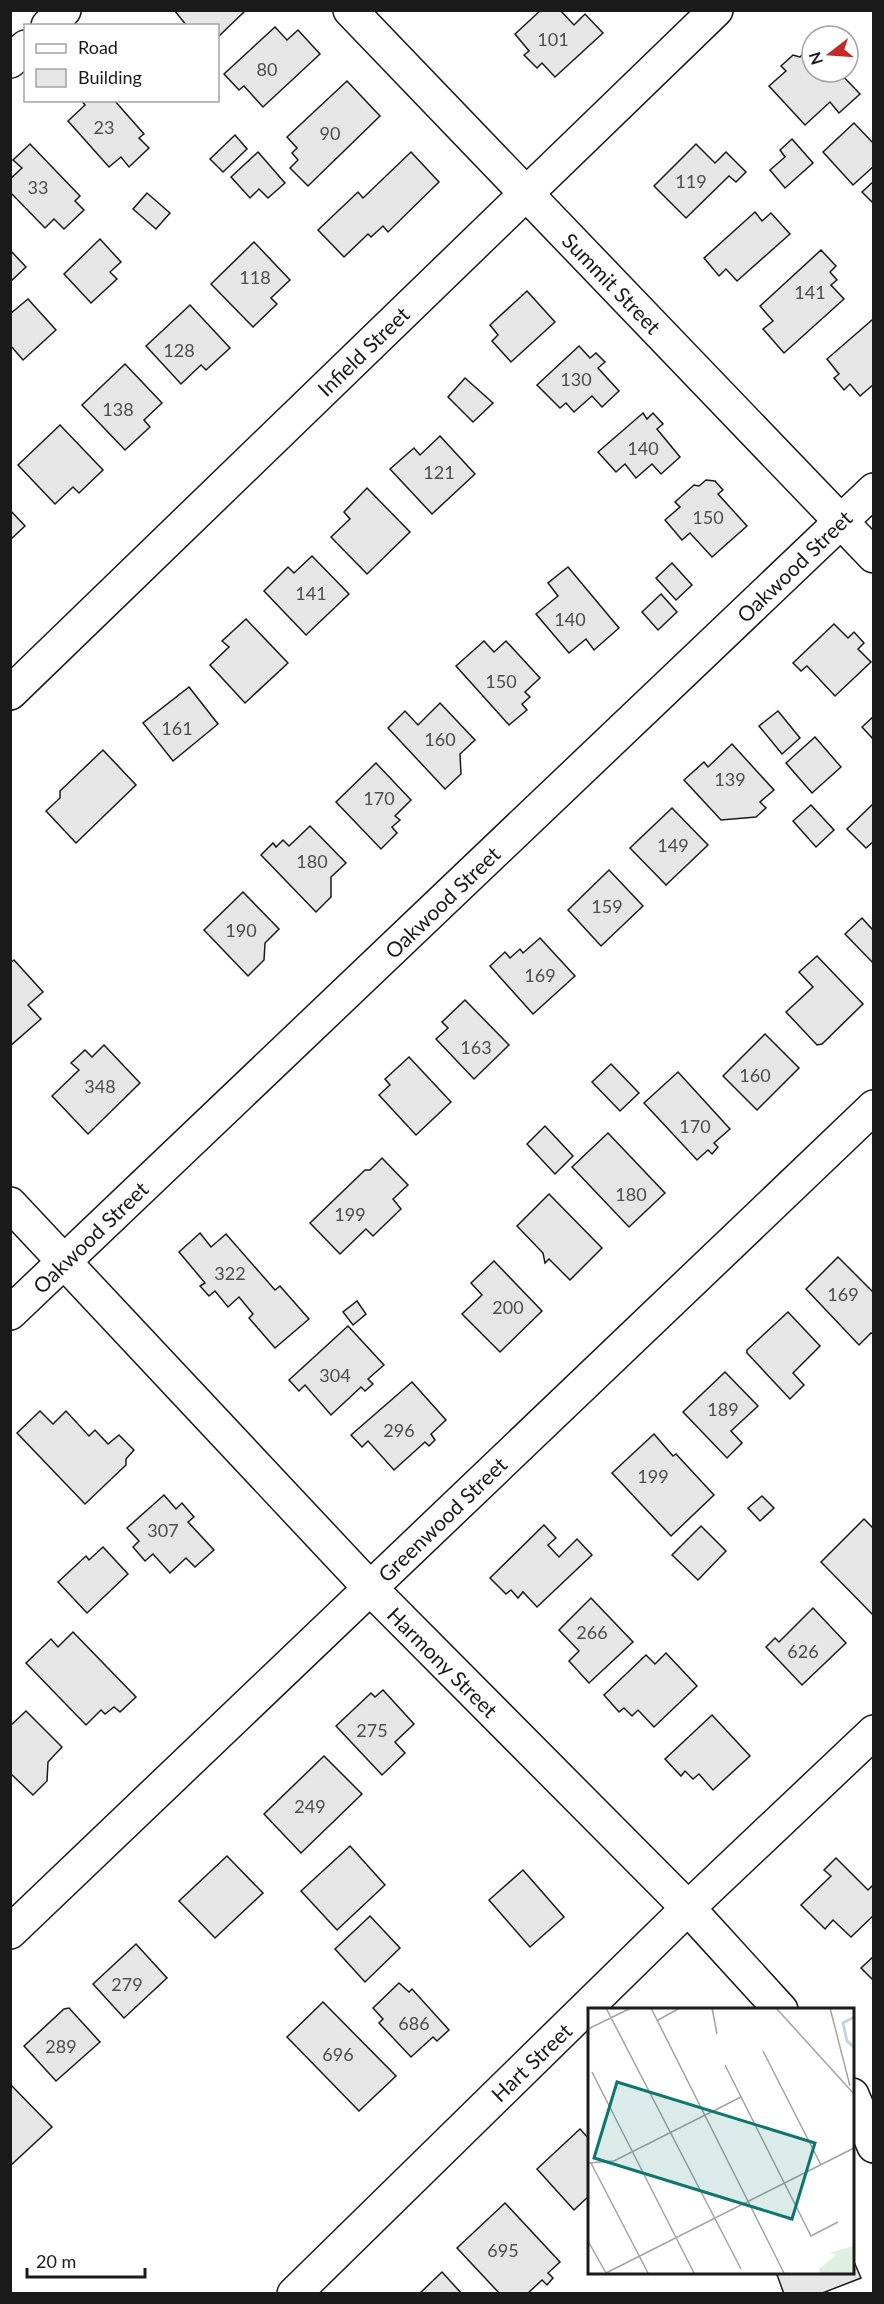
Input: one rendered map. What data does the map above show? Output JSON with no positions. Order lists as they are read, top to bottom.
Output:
{
  "streets": {
    "street": [
      "Summit Street",
      "Infield Street",
      "Oakwood Street",
      "Greenwood Street",
      "Harmony Street",
      "Hart Street"
    ]
  },
  "crossings": [
    ["Summit Street", "Infield Street"],
    ["Summit Street", "Oakwood Street"],
    ["Oakwood Street", "Harmony Street"],
    ["Greenwood Street", "Harmony Street"],
    ["Harmony Street", "Hart Street"]
  ],
  "house_numbers": [
    "101",
    "80",
    "23",
    "90",
    "119",
    "33",
    "118",
    "141",
    "128",
    "130",
    "138",
    "140",
    "121",
    "150",
    "141",
    "140",
    "150",
    "161",
    "160",
    "139",
    "170",
    "149",
    "180",
    "159",
    "190",
    "169",
    "163",
    "160",
    "348",
    "170",
    "180",
    "199",
    "322",
    "169",
    "200",
    "304",
    "189",
    "296",
    "199",
    "307",
    "266",
    "626",
    "275",
    "249",
    "279",
    "686",
    "289",
    "696",
    "695"
  ],
  "legend": ["Road", "Building"],
  "scale_bar": "20 m",
  "north": "left"
}
